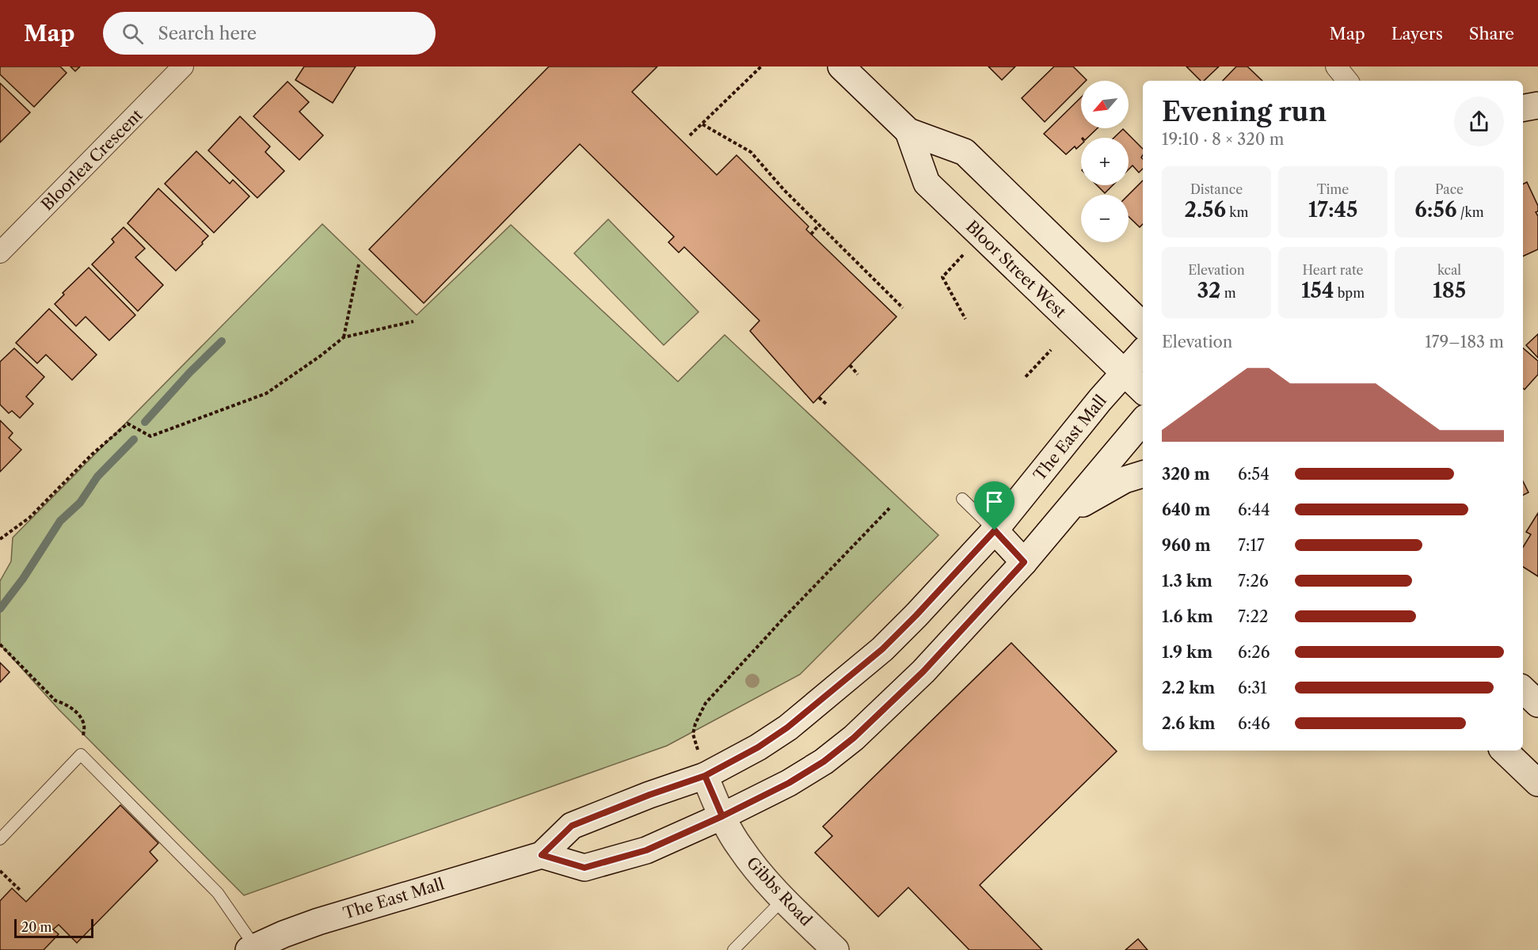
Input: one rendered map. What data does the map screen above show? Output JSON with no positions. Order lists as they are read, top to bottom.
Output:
{
  "streets": {
    "main road": ["Bloor Street West", "The East Mall", "Gibbs Road"],
    "street": ["Bloorlea Crescent"]
  },
  "crossings": [
    ["Bloor Street West", "The East Mall"],
    ["The East Mall", "Gibbs Road"]
  ],
  "scale_bar": "20 m",
  "north": "bottom left",
  "page": {
    "header": "Map",
    "search": "Search here",
    "nav": ["Map", "Layers", "Share"],
    "map_buttons": ["+", "−"],
    "heading": ["Evening run", "19:10 · 8 × 320 m"],
    "stats": [
      ["Distance", "2.56 km"],
      ["Time", "17:45"],
      ["Pace", "6:56 /km"],
      ["Elevation", "32 m"],
      ["Heart rate", "154 bpm"],
      ["kcal", "185"]
    ],
    "chart": ["Elevation", "179–183 m"],
    "list": [
      {
        "name": "320 m",
        "note": "6:54"
      },
      {
        "name": "640 m",
        "note": "6:44"
      },
      {
        "name": "960 m",
        "note": "7:17"
      },
      {
        "name": "1.3 km",
        "note": "7:26"
      },
      {
        "name": "1.6 km",
        "note": "7:22"
      },
      {
        "name": "1.9 km",
        "note": "6:26"
      },
      {
        "name": "2.2 km",
        "note": "6:31"
      },
      {
        "name": "2.6 km",
        "note": "6:46"
      }
    ],
    "scale": "20 m"
  }
}
